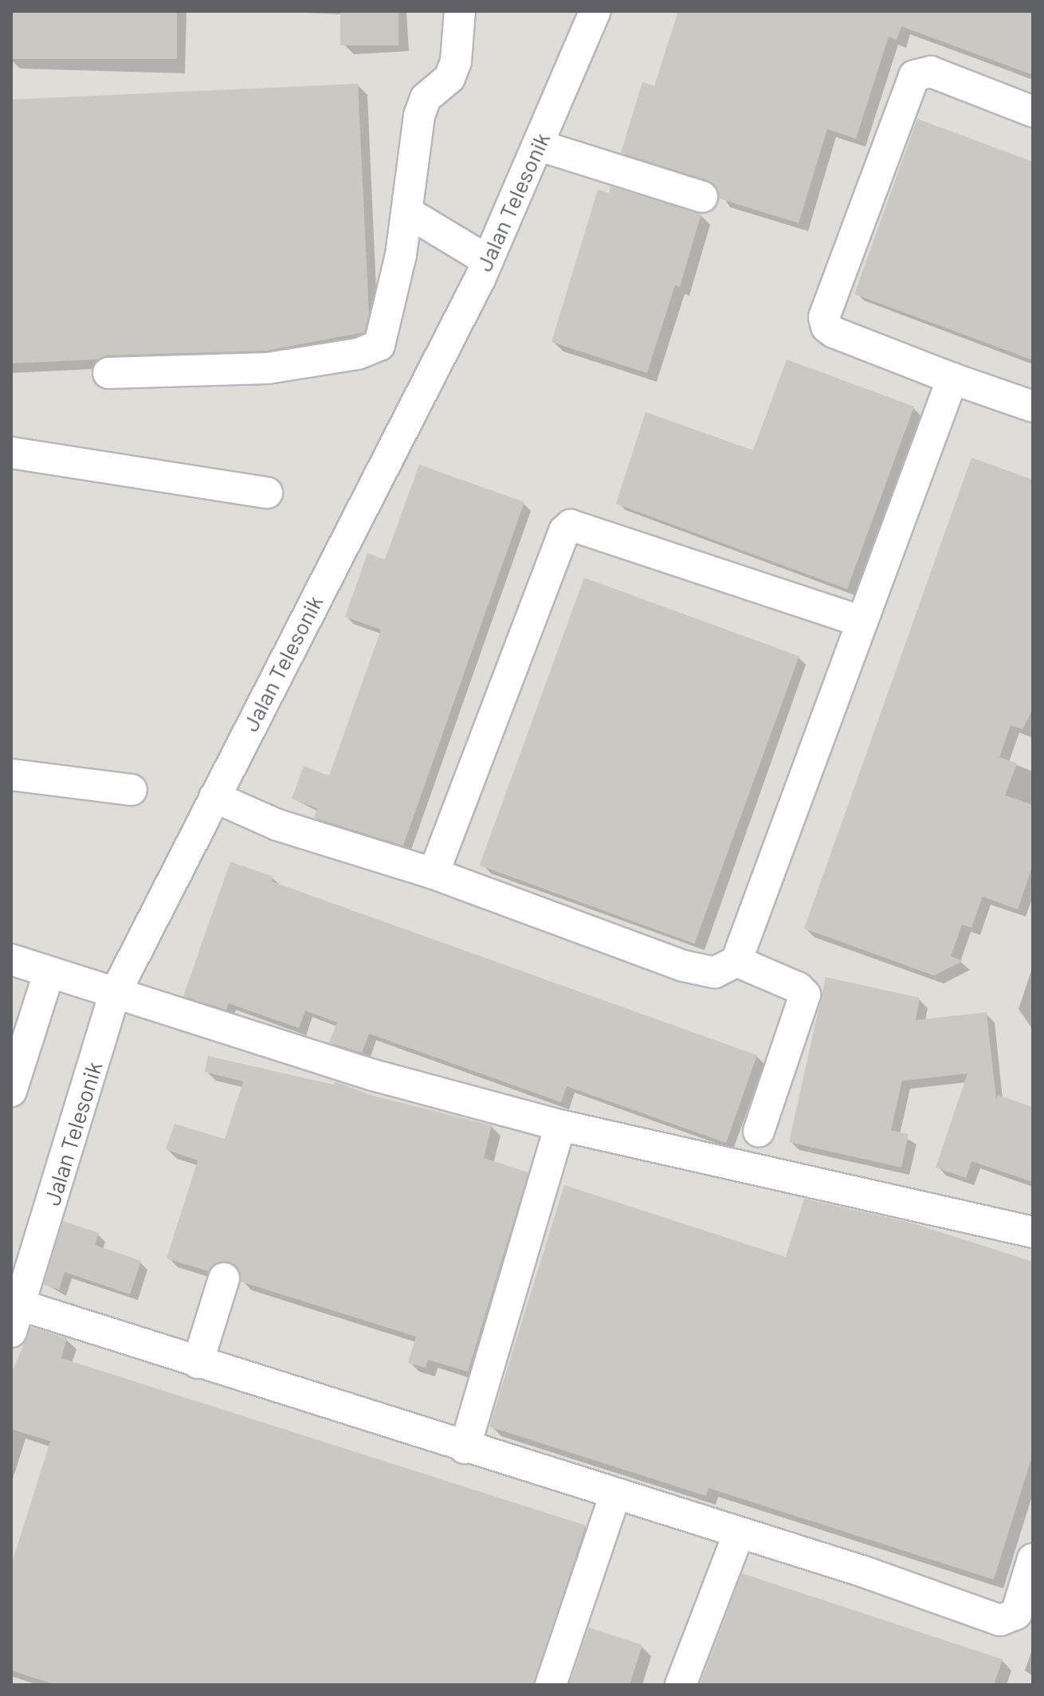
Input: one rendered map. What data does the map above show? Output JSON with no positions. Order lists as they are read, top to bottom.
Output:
{
  "streets": {
    "street": ["Jalan Telesonik"]
  }
}
